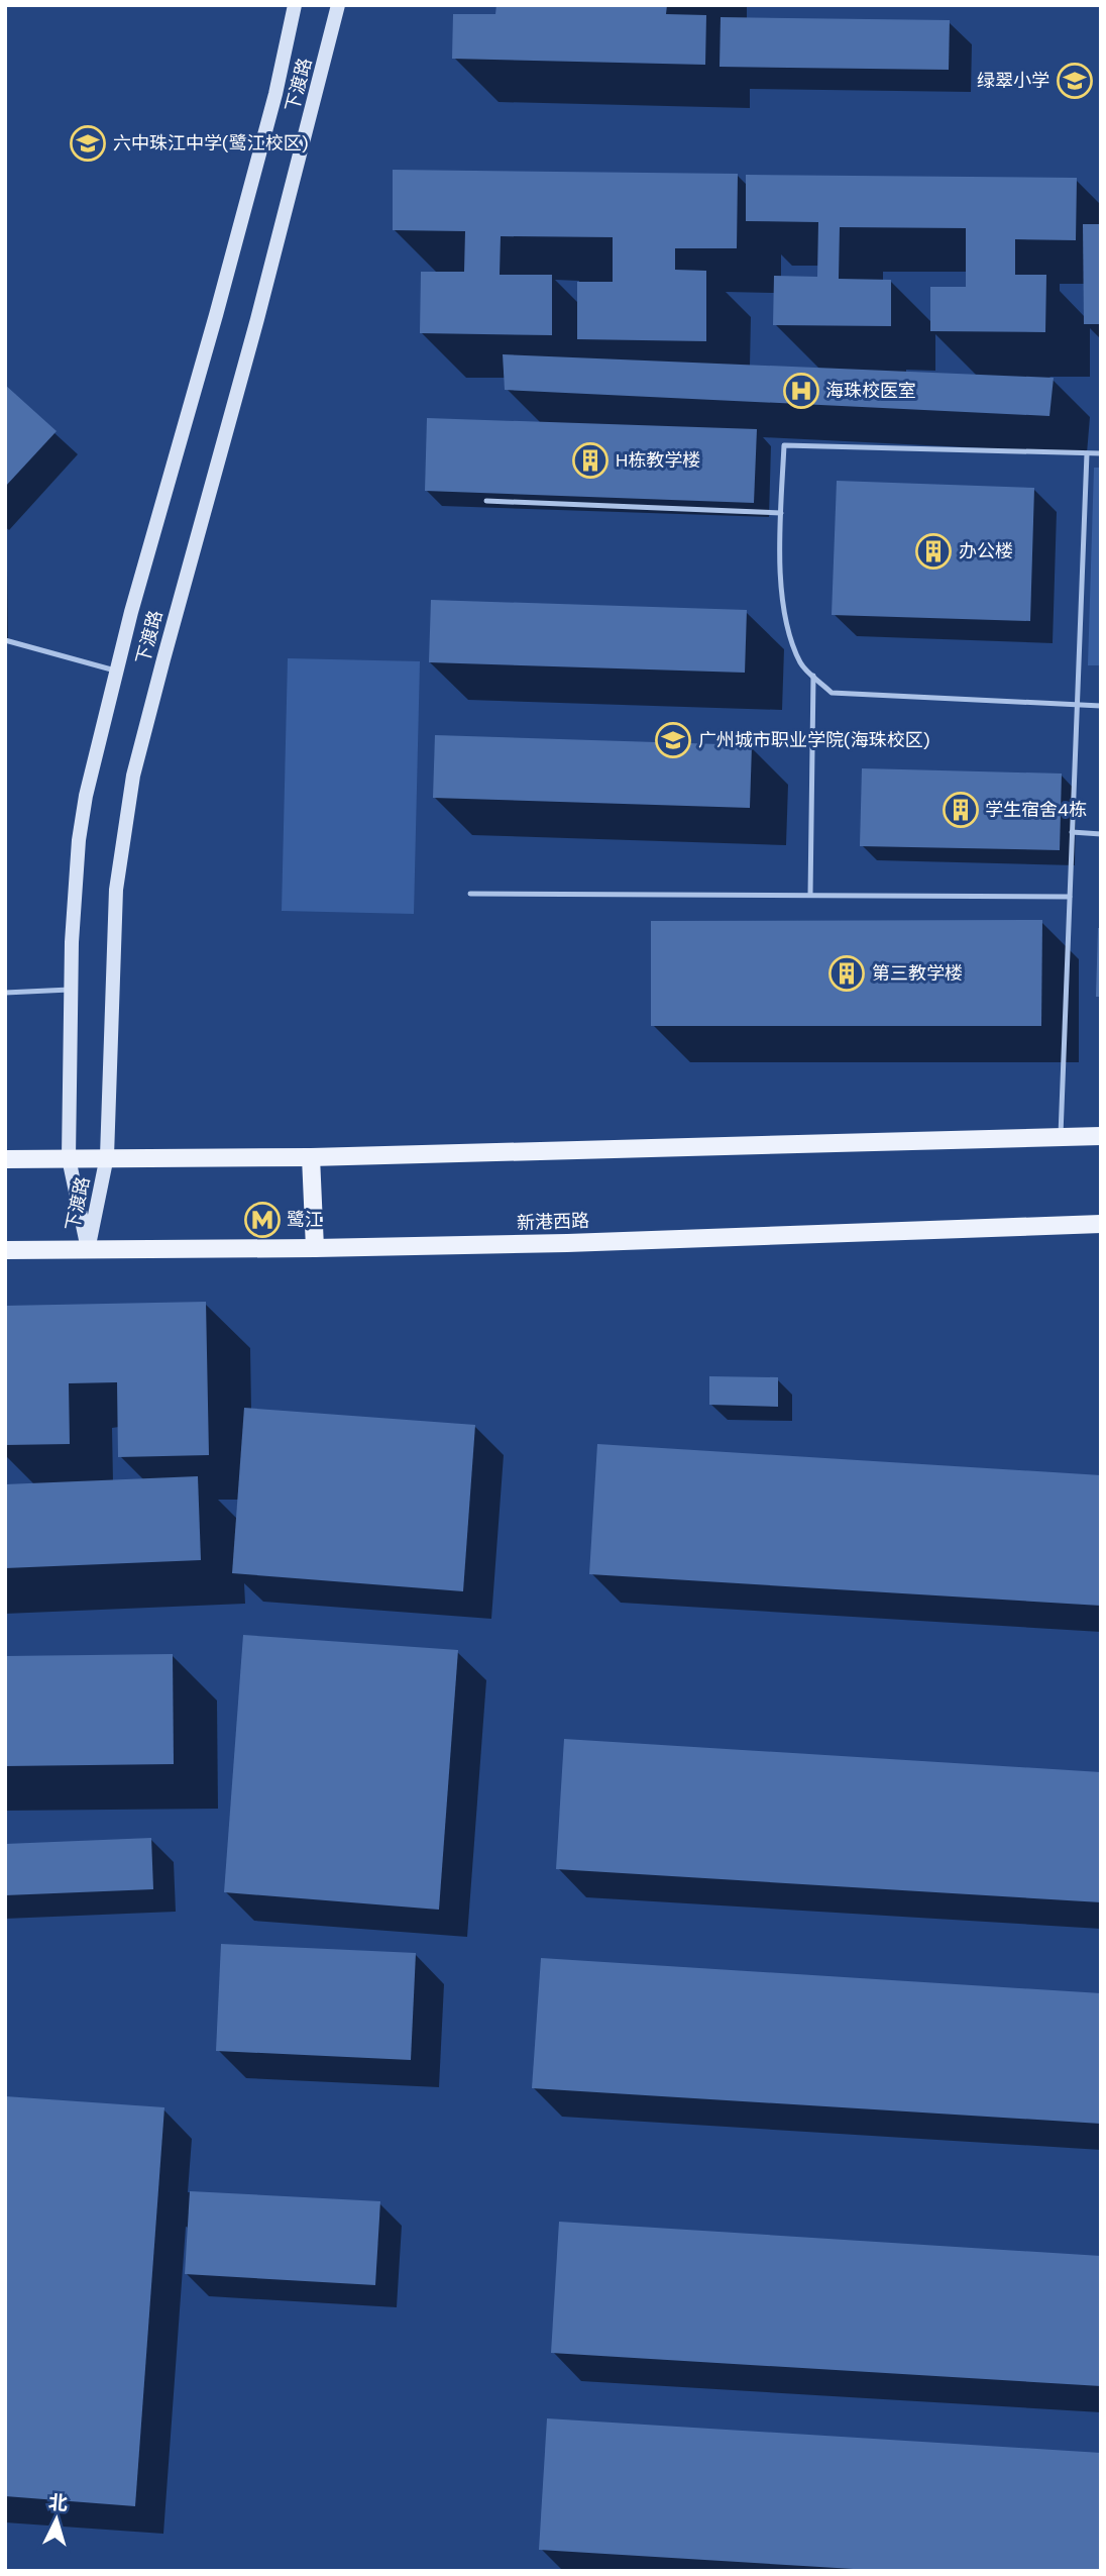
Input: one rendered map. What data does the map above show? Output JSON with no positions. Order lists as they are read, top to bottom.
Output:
{
  "streets": {
    "main road": ["下渡路", "新港西路"]
  },
  "crossings": [
    ["下渡路", "新港西路"]
  ],
  "places": {
    "school or university": ["绿翠小学", "六中珠江中学(鹭江校区)", "广州城市职业学院(海珠校区)"],
    "hospital": ["海珠校医室"],
    "building": [
      "H栋教学楼",
      "办公楼",
      "学生宿舍4栋",
      "第三教学楼"
    ],
    "metro station": ["鹭江"]
  },
  "north": "top"
}
